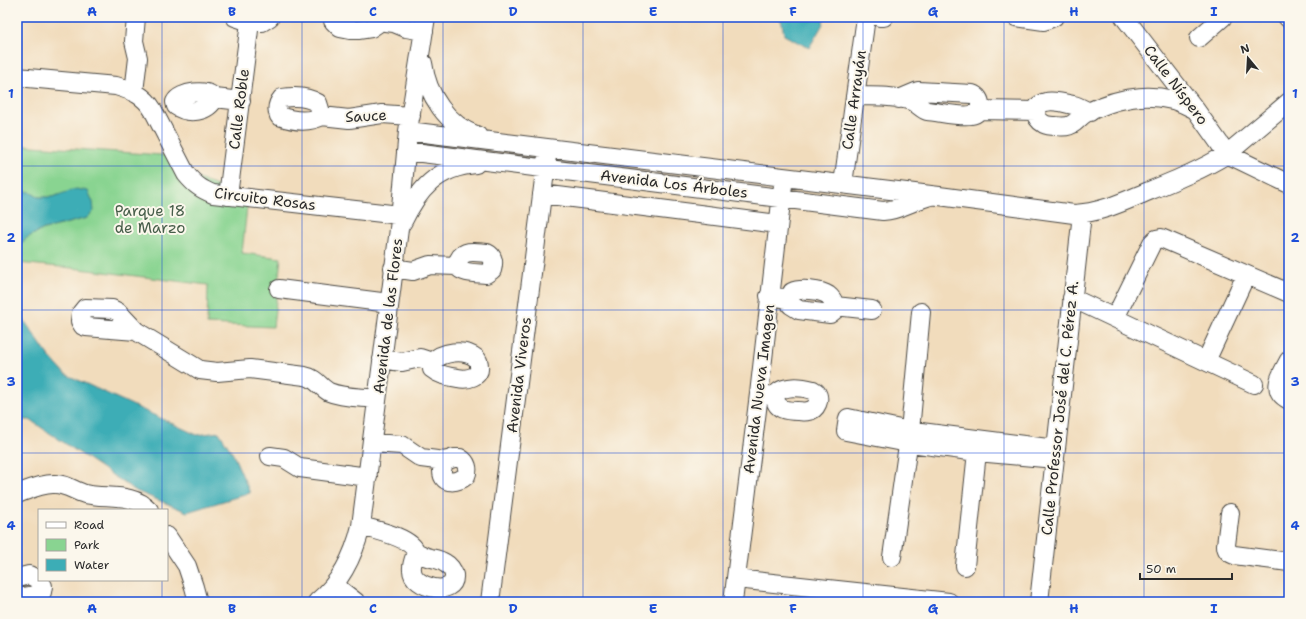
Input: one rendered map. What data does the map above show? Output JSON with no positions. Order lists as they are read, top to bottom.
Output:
{
  "streets": {
    "street": [
      "Calle Níspero",
      "Calle Arrayán",
      "Calle Roble",
      "Sauce",
      "Avenida Los Árboles",
      "Circuito Rosas",
      "Avenida de las Flores",
      "Avenida Viveros",
      "Avenida Nueva Imagen",
      "Calle Professor José del C. Pérez A."
    ]
  },
  "crossings": [
    ["Calle Níspero", "Avenida Los Árboles"],
    ["Calle Arrayán", "Avenida Los Árboles"],
    ["Calle Roble", "Circuito Rosas"],
    ["Sauce", "Avenida Los Árboles"],
    ["Sauce", "Avenida de las Flores"],
    ["Avenida Los Árboles", "Avenida de las Flores"],
    ["Avenida Los Árboles", "Avenida Viveros"],
    ["Avenida Los Árboles", "Avenida Nueva Imagen"],
    ["Avenida Los Árboles", "Calle Professor José del C. Pérez A."],
    ["Circuito Rosas", "Avenida de las Flores"]
  ],
  "parks": ["Parque 18 de Marzo"],
  "legend": ["Road", "Park", "Water"],
  "scale_bar": "50 m",
  "north": "top",
  "grid": {
    "columns": [
      "A",
      "B",
      "C",
      "D",
      "E",
      "F",
      "G",
      "H",
      "I"
    ],
    "rows": [
      "1",
      "2",
      "3",
      "4"
    ]
  }
}
